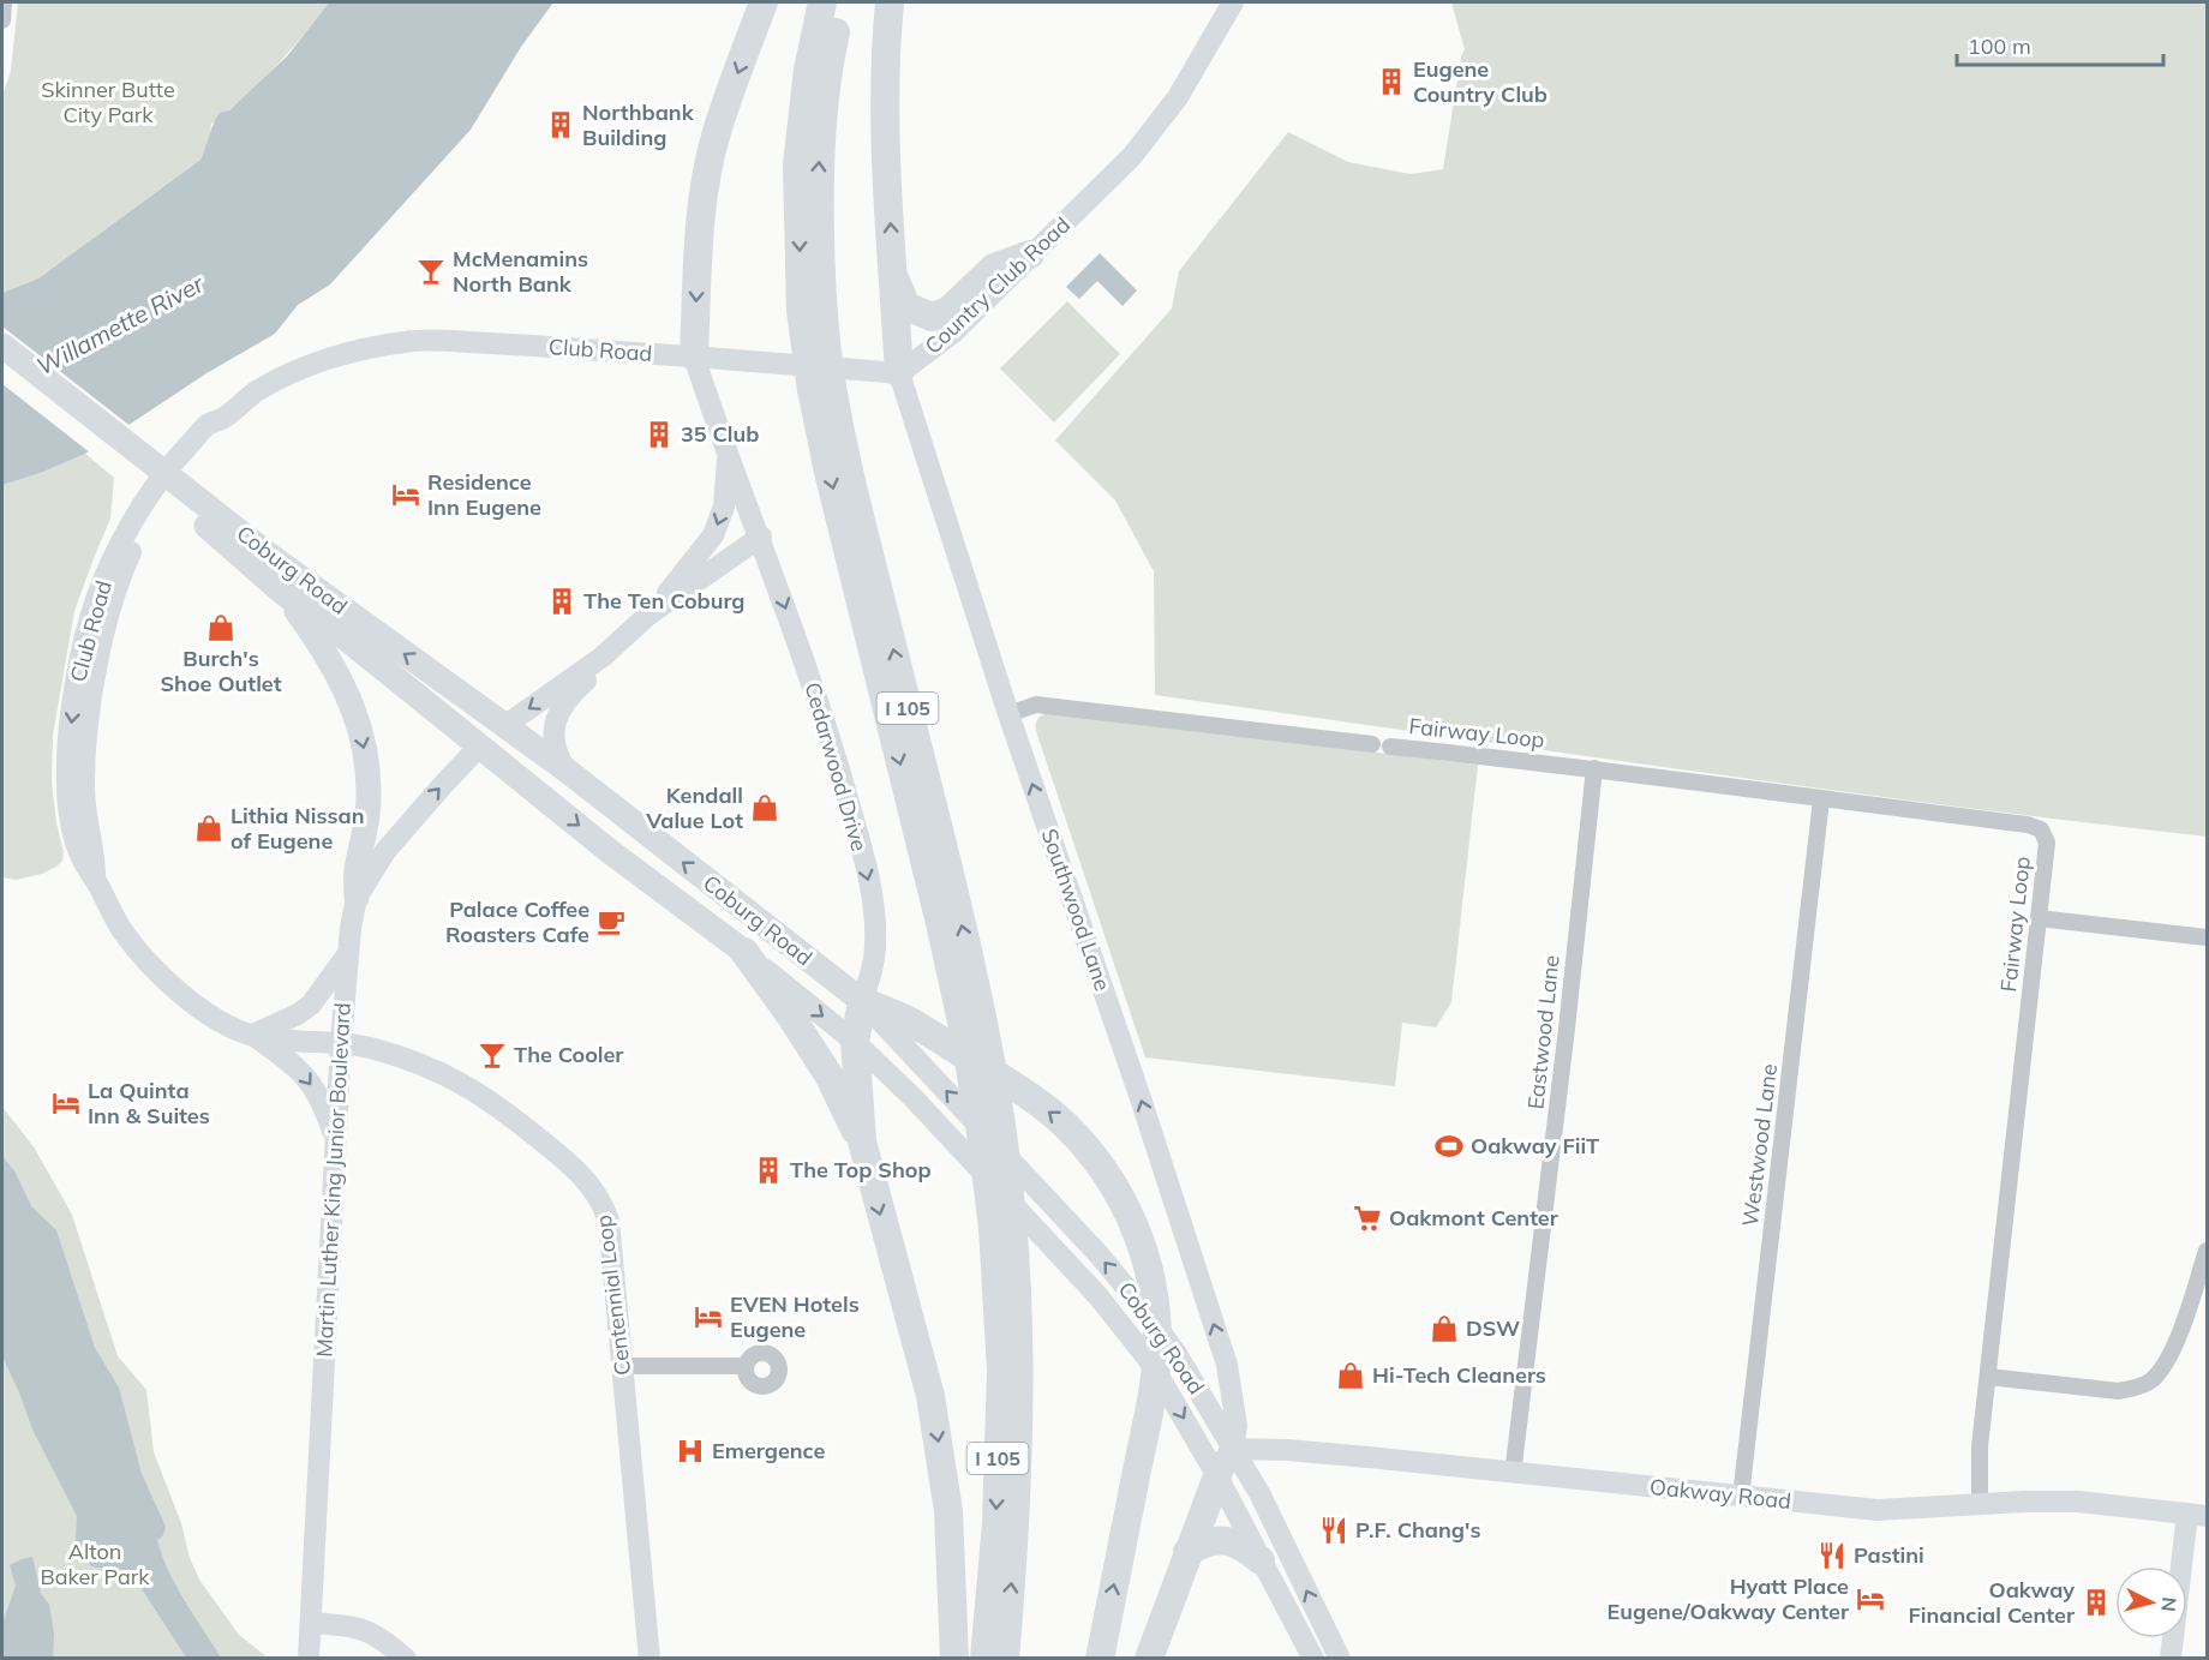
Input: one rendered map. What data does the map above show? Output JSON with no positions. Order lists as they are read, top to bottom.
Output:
{
  "streets": {
    "highway": ["I 105"],
    "main road": [
      "Country Club Road",
      "Club Road",
      "Coburg Road",
      "Cedarwood Drive",
      "Southwood Lane",
      "Martin Luther King Junior Boulevard",
      "Centennial Loop",
      "Oakway Road"
    ],
    "street": ["Fairway Loop", "Eastwood Lane", "Westwood Lane"]
  },
  "crossings": [
    ["Country Club Road", "Southwood Lane"],
    ["Club Road", "Martin Luther King Junior Boulevard"],
    ["Club Road", "Centennial Loop"],
    ["Coburg Road", "Cedarwood Drive"],
    ["Coburg Road", "Southwood Lane"],
    ["Coburg Road", "Martin Luther King Junior Boulevard"],
    ["Coburg Road", "Oakway Road"],
    ["Fairway Loop", "Eastwood Lane"],
    ["Fairway Loop", "Westwood Lane"],
    ["Fairway Loop", "Oakway Road"],
    ["Southwood Lane", "Oakway Road"],
    ["Eastwood Lane", "Oakway Road"],
    ["Westwood Lane", "Oakway Road"],
    ["Martin Luther King Junior Boulevard", "Centennial Loop"]
  ],
  "one_way": ["Cedarwood Drive", "Southwood Lane"],
  "water": ["Willamette River"],
  "parks": ["Skinner Butte City Park", "Alton Baker Park"],
  "places": {
    "building": [
      "Eugene Country Club",
      "Northbank Building",
      "35 Club",
      "The Ten Coburg",
      "The Top Shop",
      "Oakway Financial Center"
    ],
    "bar": ["McMenamins North Bank", "The Cooler"],
    "hotel": [
      "Residence Inn Eugene",
      "La Quinta Inn & Suites",
      "EVEN Hotels Eugene",
      "Hyatt Place Eugene/Oakway Center"
    ],
    "shop": [
      "Burch's Shoe Outlet",
      "Kendall Value Lot",
      "Lithia Nissan of Eugene",
      "DSW",
      "Hi-Tech Cleaners"
    ],
    "cafe": ["Palace Coffee Roasters Cafe"],
    "sports": ["Oakway FiiT"],
    "supermarket": ["Oakmont Center"],
    "hospital": ["Emergence"],
    "restaurant": ["P.F. Chang's", "Pastini"]
  },
  "scale_bar": "100 m",
  "north": "right"
}
